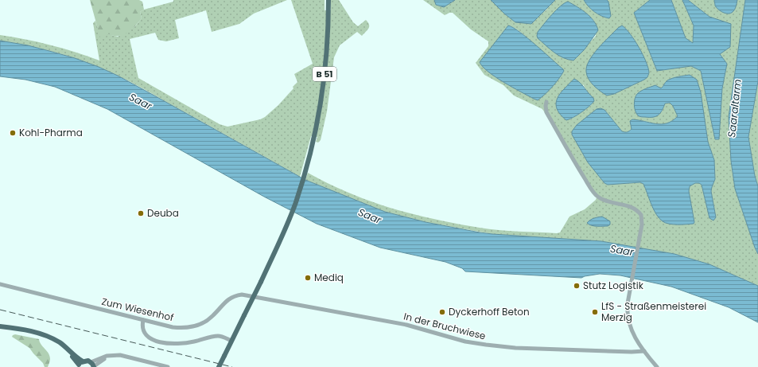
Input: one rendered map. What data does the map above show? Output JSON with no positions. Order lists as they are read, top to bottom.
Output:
{
  "streets": {
    "main road": ["B 51"],
    "street": ["Zum Wiesenhof", "In der Bruchwiese"]
  },
  "crossings": [
    ["Zum Wiesenhof", "In der Bruchwiese"]
  ],
  "water": ["Saar", "Saaraltarm"],
  "places": [
    "Kohl-Pharma",
    "Deuba",
    "Mediq",
    "Stutz Logistik",
    "Dyckerhoff Beton",
    "LfS - Straßenmeisterei Merzig"
  ]
}
